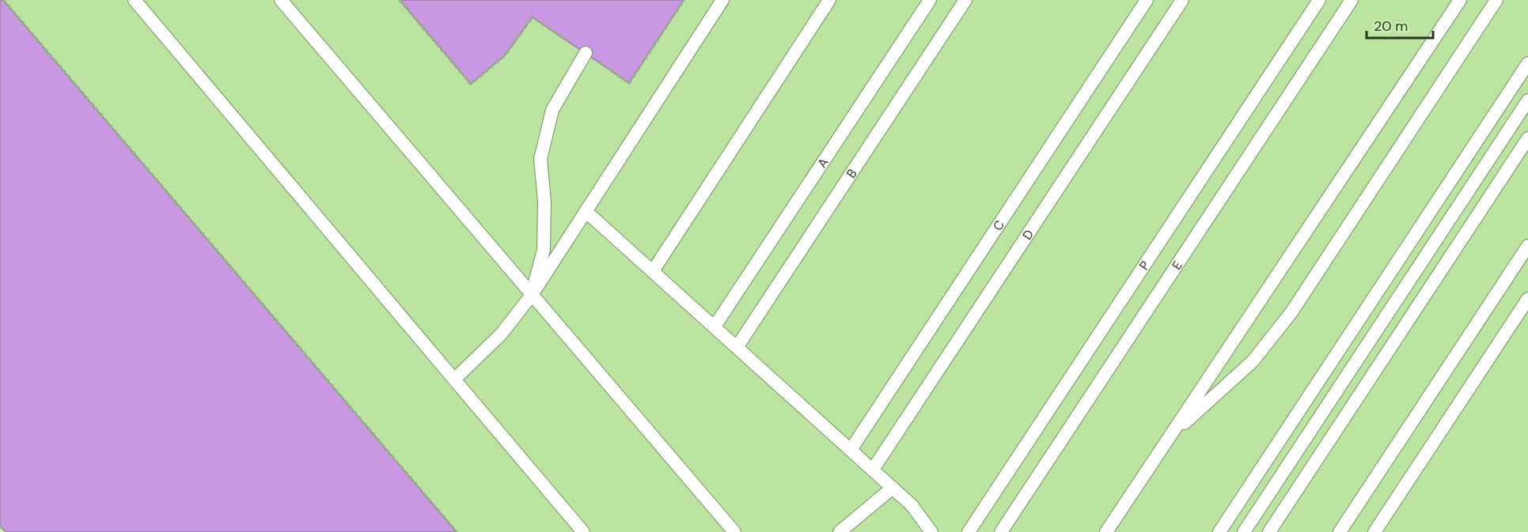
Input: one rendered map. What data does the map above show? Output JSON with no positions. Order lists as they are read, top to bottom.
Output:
{
  "streets": {
    "lane": [
      "A",
      "B",
      "C",
      "D",
      "P",
      "E"
    ]
  },
  "scale_bar": "20 m"
}
